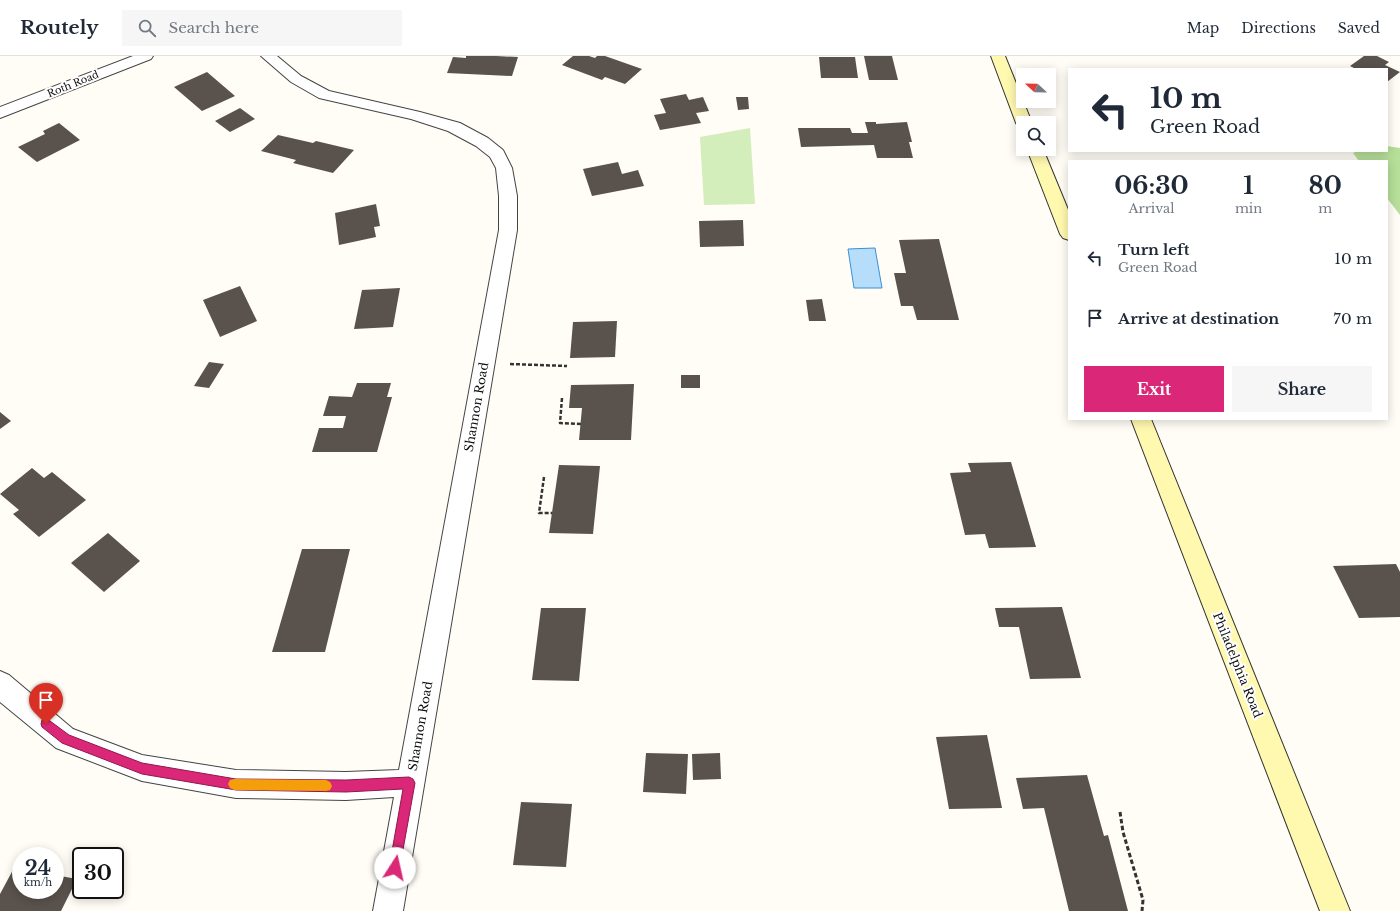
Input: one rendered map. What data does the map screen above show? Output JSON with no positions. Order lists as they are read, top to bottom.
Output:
{
  "streets": {
    "main road": ["Philadelphia Road"],
    "street": ["Roth Road", "Shannon Road"]
  },
  "north": "left",
  "page": {
    "header": "Routely",
    "search": "Search here",
    "nav": ["Map", "Directions", "Saved"],
    "turn": ["10 m", "Green Road"],
    "eta": [
      "06:30",
      "Arrival",
      "1",
      "min",
      "80",
      "m"
    ],
    "list": [
      {
        "name": "Turn left",
        "note": "Green Road",
        "value": "10 m"
      },
      {
        "name": "Arrive at destination",
        "value": "70 m"
      }
    ],
    "buttons": ["Exit", "Share"],
    "speed": "24 km/h",
    "limit": "30"
  }
}
